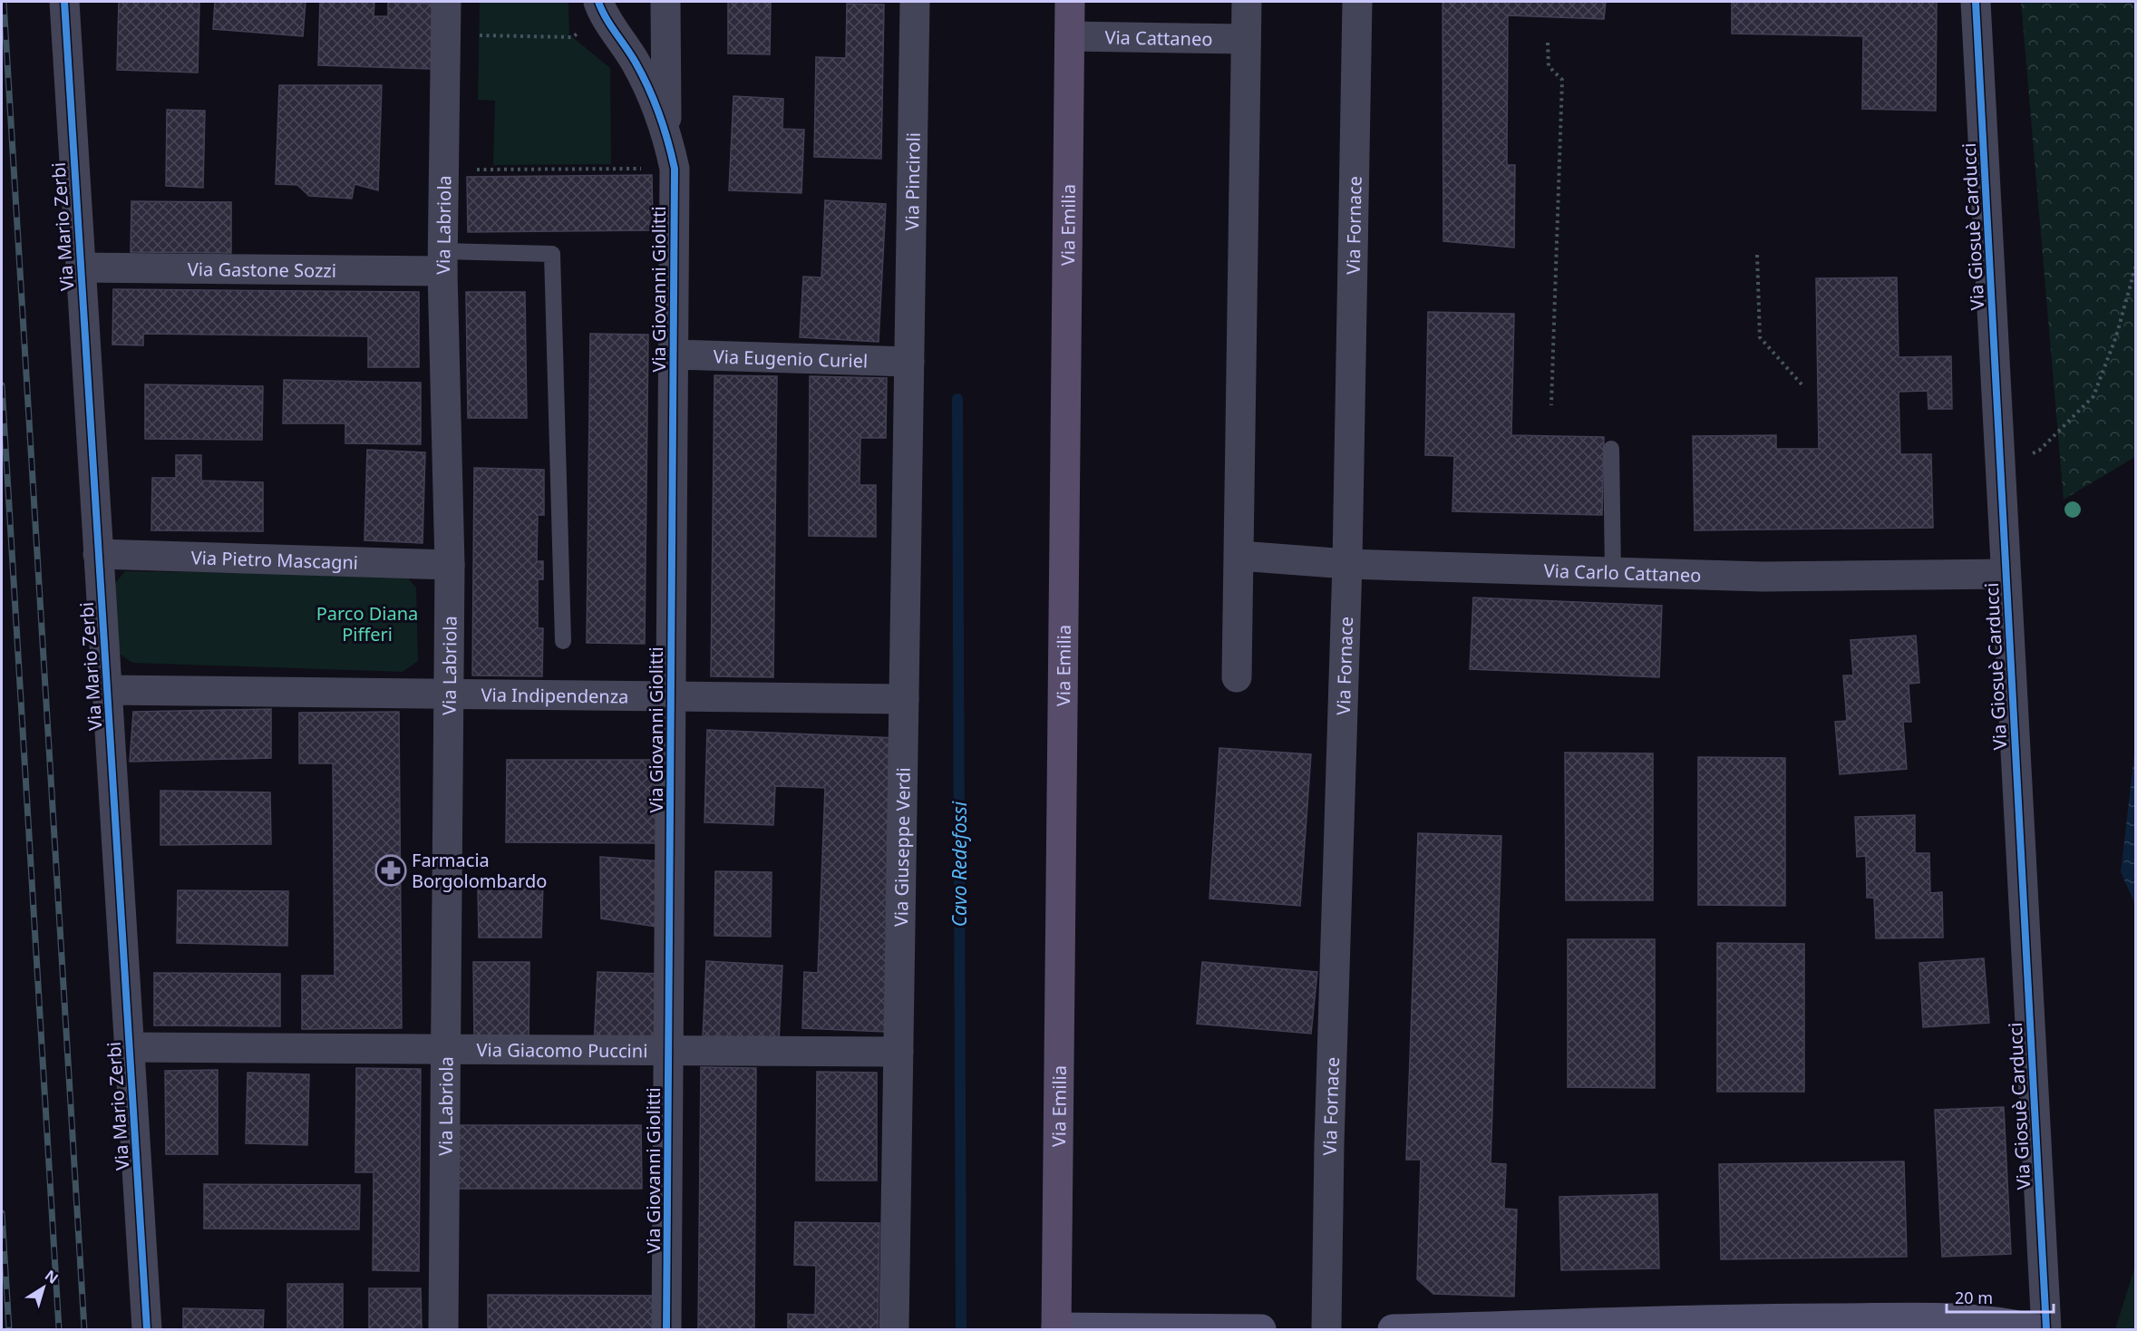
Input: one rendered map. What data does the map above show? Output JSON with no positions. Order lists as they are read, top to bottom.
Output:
{
  "streets": {
    "main road": ["Via Emilia"],
    "street": [
      "Via Cattaneo",
      "Via Pinciroli",
      "Via Labriola",
      "Via Fornace",
      "Via Mario Zerbi",
      "Via Giosuè Carducci",
      "Via Gastone Sozzi",
      "Via Giovanni Giolitti",
      "Via Eugenio Curiel",
      "Via Pietro Mascagni",
      "Via Carlo Cattaneo",
      "Via Indipendenza",
      "Via Giuseppe Verdi",
      "Via Giacomo Puccini"
    ]
  },
  "crossings": [
    ["Via Cattaneo", "Via Emilia"],
    ["Via Pinciroli", "Via Eugenio Curiel"],
    ["Via Pinciroli", "Via Giuseppe Verdi"],
    ["Via Labriola", "Via Gastone Sozzi"],
    ["Via Labriola", "Via Pietro Mascagni"],
    ["Via Labriola", "Via Indipendenza"],
    ["Via Labriola", "Via Giacomo Puccini"],
    ["Via Fornace", "Via Carlo Cattaneo"],
    ["Via Mario Zerbi", "Via Gastone Sozzi"],
    ["Via Mario Zerbi", "Via Pietro Mascagni"],
    ["Via Mario Zerbi", "Via Indipendenza"],
    ["Via Mario Zerbi", "Via Giacomo Puccini"],
    ["Via Giosuè Carducci", "Via Carlo Cattaneo"],
    ["Via Giovanni Giolitti", "Via Eugenio Curiel"],
    ["Via Giovanni Giolitti", "Via Indipendenza"],
    ["Via Giovanni Giolitti", "Via Giacomo Puccini"],
    ["Via Eugenio Curiel", "Via Giuseppe Verdi"],
    ["Via Indipendenza", "Via Giuseppe Verdi"],
    ["Via Giuseppe Verdi", "Via Giacomo Puccini"]
  ],
  "water": ["Cavo Redefossi"],
  "parks": ["Parco Diana Pifferi"],
  "places": {
    "pharmacy": ["Farmacia Borgolombardo"]
  },
  "scale_bar": "20 m",
  "north": "top right"
}
